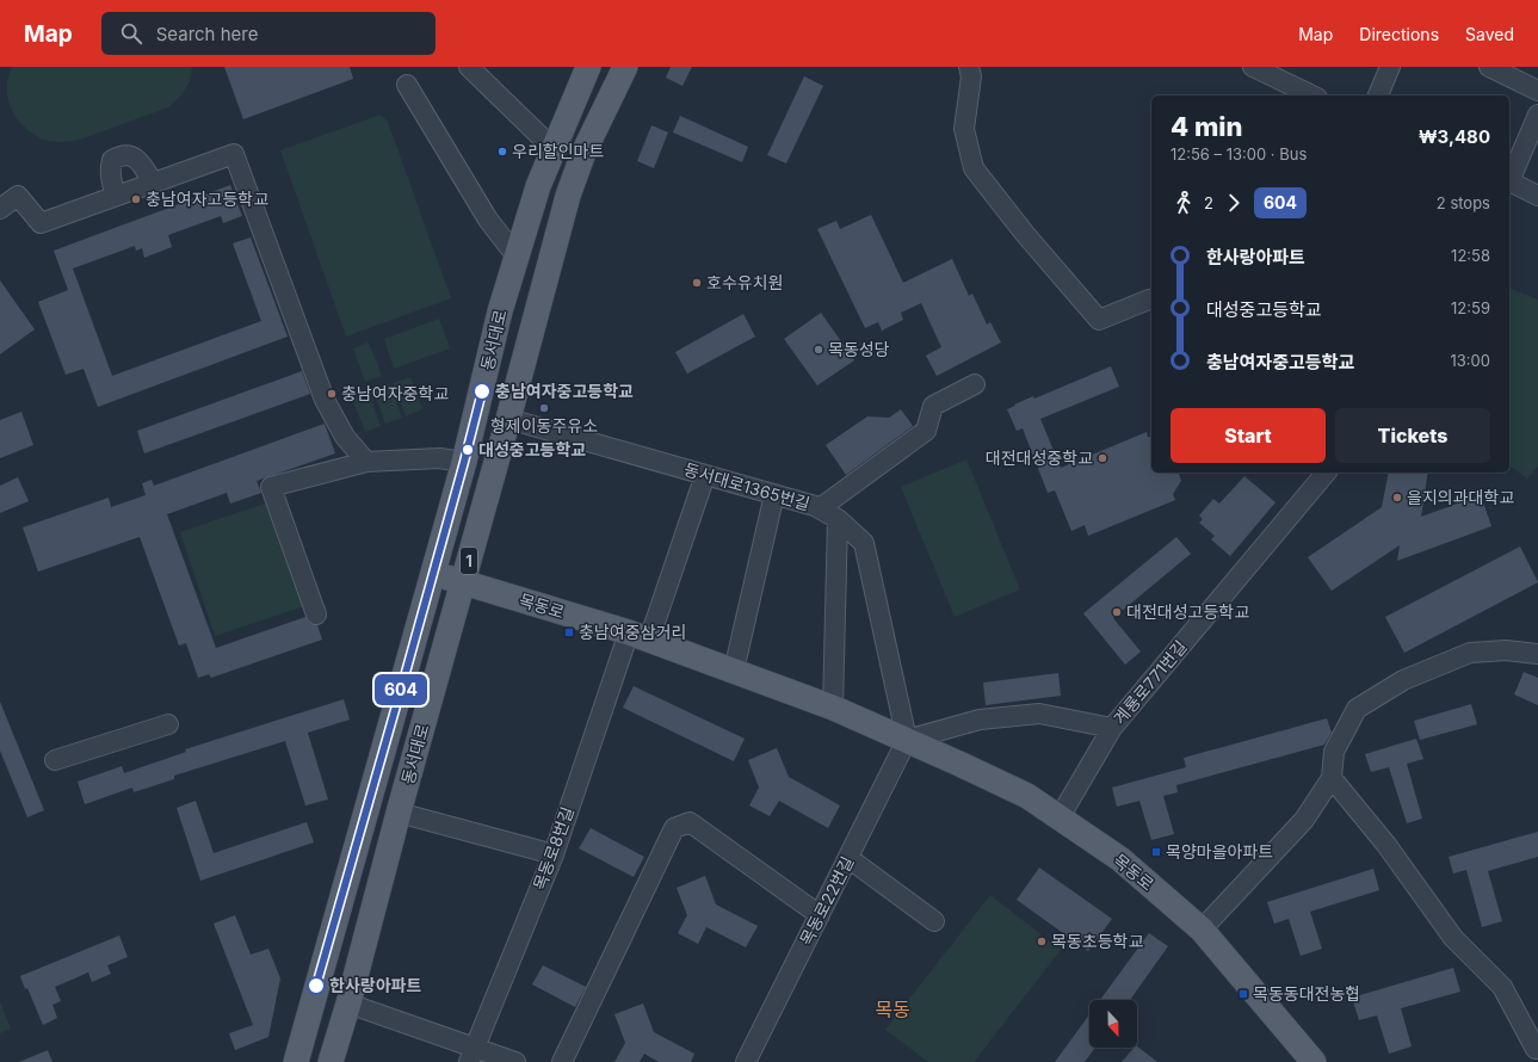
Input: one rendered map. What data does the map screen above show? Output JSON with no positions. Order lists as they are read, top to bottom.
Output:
{
  "streets": {
    "main road": ["동서대로", "1", "목동로"],
    "street": [
      "동서대로1365번길",
      "계룡로771번길",
      "목동로8번길",
      "목동로22번길"
    ]
  },
  "crossings": [
    ["동서대로", "동서대로1365번길"],
    ["동서대로", "목동로"],
    ["동서대로1365번길", "목동로"],
    ["동서대로1365번길", "목동로22번길"],
    ["목동로", "계룡로771번길"],
    ["목동로", "목동로8번길"],
    ["목동로", "목동로22번길"]
  ],
  "districts": ["목동"],
  "places": {
    "other": [
      "우리할인마트",
      "충남여자고등학교",
      "호수유치원",
      "목동성당",
      "충남여자중고등학교",
      "충남여자중학교",
      "형제이동주유소",
      "대성중고등학교",
      "대전대성중학교",
      "을지의과대학교",
      "대전대성고등학교",
      "목동초등학교",
      "한사랑아파트"
    ],
    "transit": ["충남여중삼거리", "목양마을아파트", "목동동대전농협"]
  },
  "lines": ["bus line 604"],
  "north": "bottom",
  "page": {
    "header": "Map",
    "search": "Search here",
    "nav": ["Map", "Directions", "Saved"],
    "on_map": "604",
    "heading": ["4 min", "12:56 – 13:00 · Bus", "₩3,480"],
    "legs": ["2", "604", "2 stops"],
    "list": [
      {
        "name": "한사랑아파트",
        "value": "12:58"
      },
      {
        "name": "대성중고등학교",
        "value": "12:59"
      },
      {
        "name": "충남여자중고등학교",
        "value": "13:00"
      }
    ],
    "buttons": ["Start", "Tickets"]
  }
}
